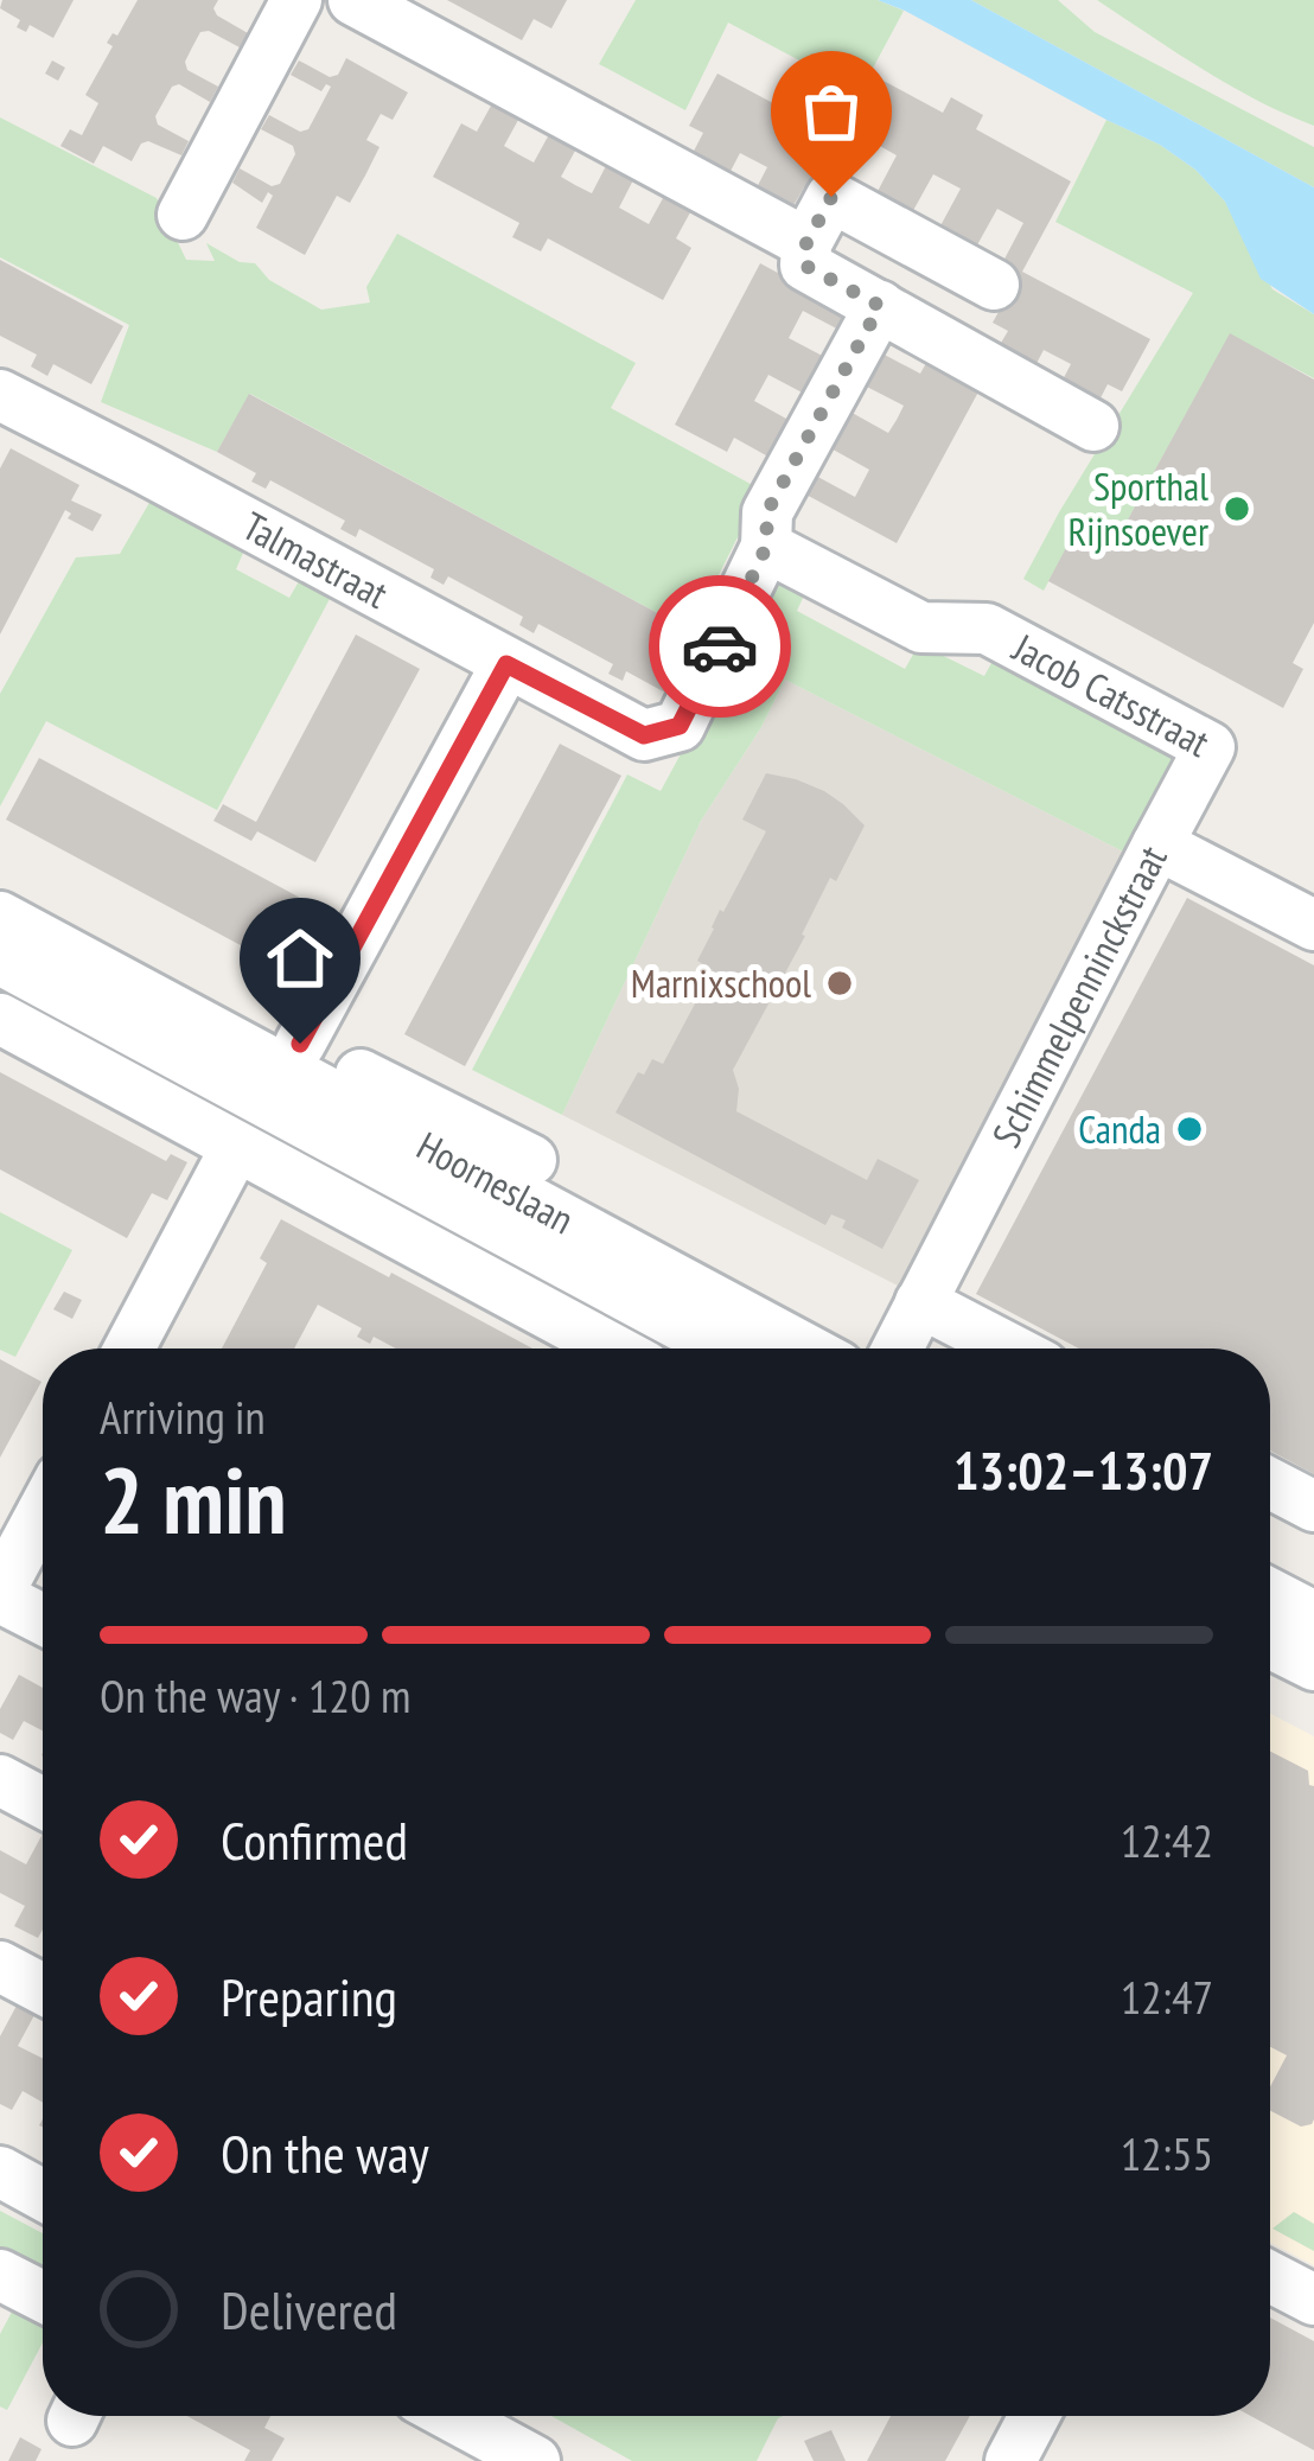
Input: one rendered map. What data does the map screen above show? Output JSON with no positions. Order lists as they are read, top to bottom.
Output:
{
  "streets": {
    "street": [
      "Talmastraat",
      "Jacob Catsstraat",
      "Schimmelpenninckstraat",
      "Hoorneslaan"
    ]
  },
  "crossings": [
    ["Talmastraat", "Jacob Catsstraat"],
    ["Jacob Catsstraat", "Schimmelpenninckstraat"]
  ],
  "places": ["Sporthal Rijnsoever", "Marnixschool", "Canda"],
  "page": {
    "heading": ["2 min", "Arriving in", "13:02–13:07"],
    "bar": "On the way · 120 m",
    "list": [
      ["Confirmed", "12:42"],
      ["Preparing", "12:47"],
      ["On the way", "12:55"],
      "Delivered"
    ]
  }
}
